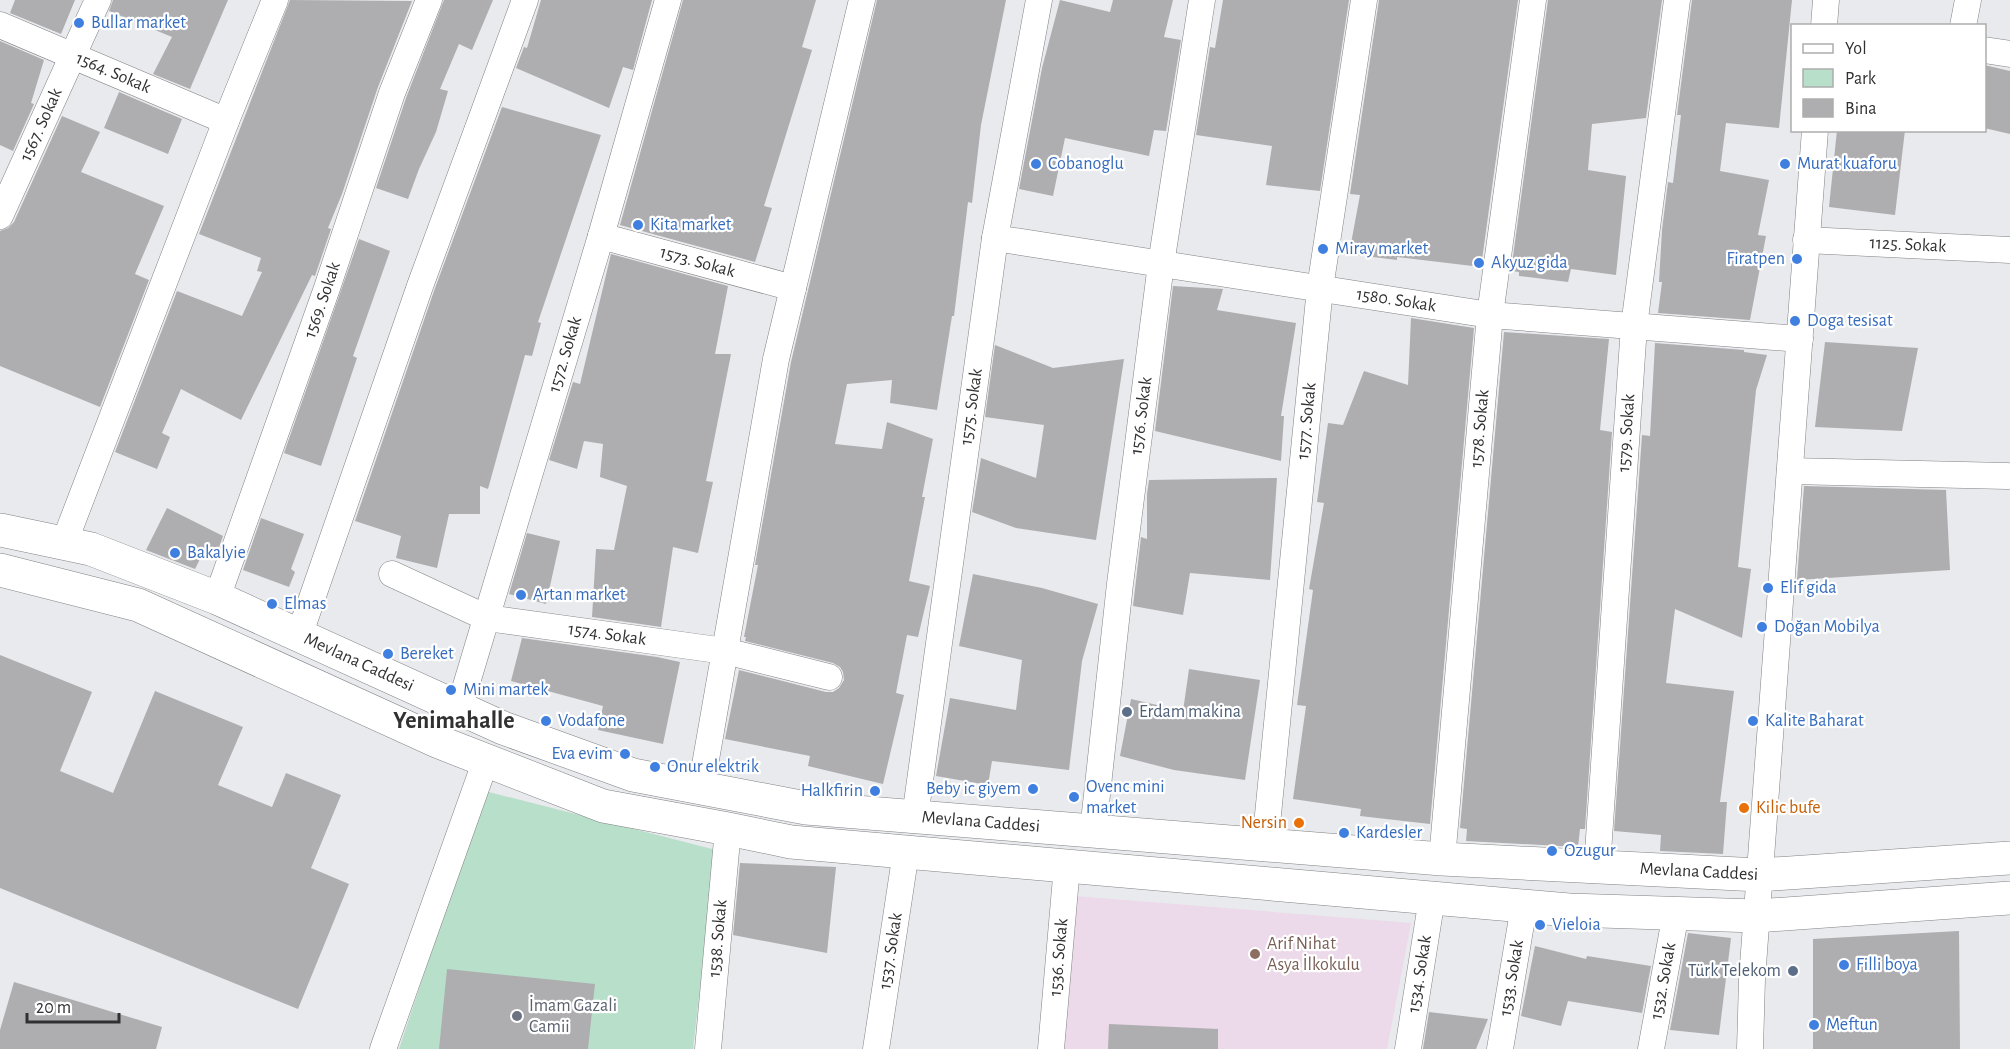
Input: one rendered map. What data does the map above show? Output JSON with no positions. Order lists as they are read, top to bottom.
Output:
{
  "streets": {
    "main road": ["Mevlana Caddesi"],
    "street": [
      "1564. Sokak",
      "1567. Sokak",
      "1125. Sokak",
      "1573. Sokak",
      "1569. Sokak",
      "1580. Sokak",
      "1572. Sokak",
      "1575. Sokak",
      "1576. Sokak",
      "1577. Sokak",
      "1578. Sokak",
      "1579. Sokak",
      "1574. Sokak",
      "1538. Sokak",
      "1537. Sokak",
      "1536. Sokak",
      "1534. Sokak",
      "1533. Sokak",
      "1532. Sokak"
    ]
  },
  "crossings": [
    ["1564. Sokak", "1567. Sokak"],
    ["1573. Sokak", "1572. Sokak"],
    ["1569. Sokak", "Mevlana Caddesi"],
    ["1580. Sokak", "1575. Sokak"],
    ["1580. Sokak", "1576. Sokak"],
    ["1580. Sokak", "1577. Sokak"],
    ["1580. Sokak", "1578. Sokak"],
    ["1580. Sokak", "1579. Sokak"],
    ["1572. Sokak", "1574. Sokak"],
    ["1572. Sokak", "Mevlana Caddesi"],
    ["1575. Sokak", "Mevlana Caddesi"],
    ["1576. Sokak", "Mevlana Caddesi"],
    ["1577. Sokak", "Mevlana Caddesi"],
    ["1578. Sokak", "Mevlana Caddesi"],
    ["1579. Sokak", "Mevlana Caddesi"],
    ["Mevlana Caddesi", "1538. Sokak"],
    ["Mevlana Caddesi", "1537. Sokak"],
    ["Mevlana Caddesi", "1536. Sokak"],
    ["Mevlana Caddesi", "1534. Sokak"],
    ["Mevlana Caddesi", "1533. Sokak"],
    ["Mevlana Caddesi", "1532. Sokak"]
  ],
  "districts": ["Yenimahalle"],
  "places": [
    "Bullar market",
    "Cobanoglu",
    "Murat kuaforu",
    "Kita market",
    "Miray market",
    "Firatpen",
    "Akyuz gida",
    "Doga tesisat",
    "Bakalyie",
    "Elif gida",
    "Artan market",
    "Elmas",
    "Doğan Mobilya",
    "Bereket",
    "Mini martek",
    "Erdam makina",
    "Vodafone",
    "Kalite Baharat",
    "Eva evim",
    "Onur elektrik",
    "Beby ic giyem",
    "Halkfirin",
    "Ovenc mini market",
    "Kilic bufe",
    "Nersin",
    "Kardesler",
    "Ozugur",
    "Vieloia",
    "Arif Nihat Asya İlkokulu",
    "Filli boya",
    "Türk Telekom",
    "İmam Gazali Camii",
    "Meftun"
  ],
  "legend": ["Yol", "Park", "Bina"],
  "scale_bar": "20 m"
}
